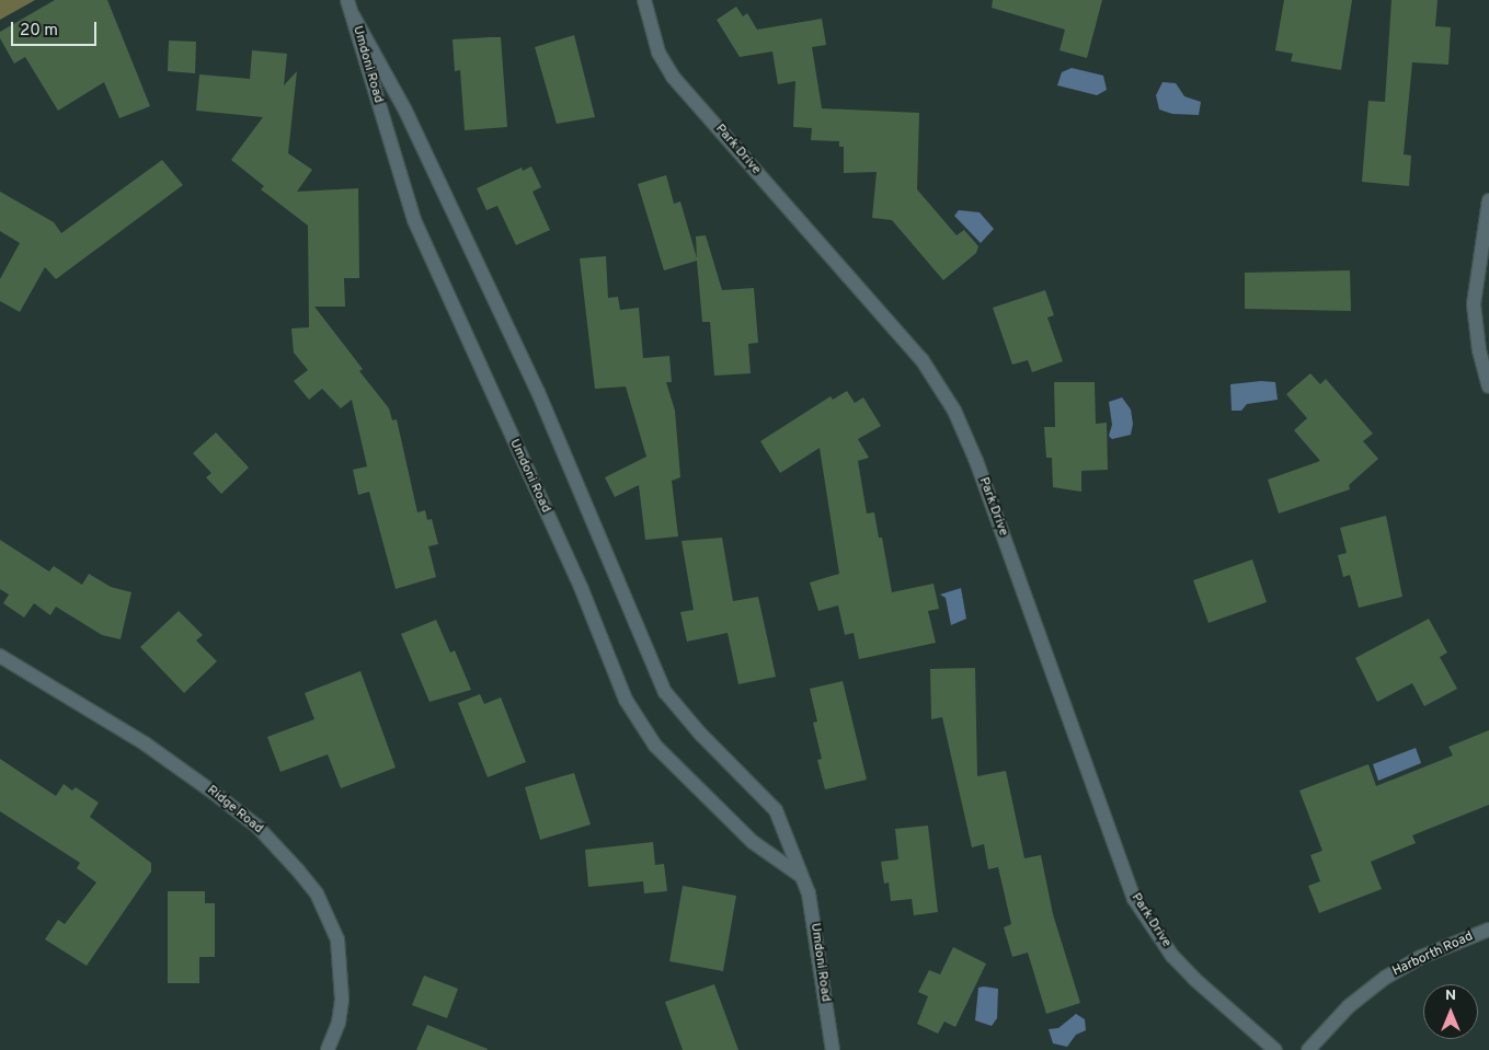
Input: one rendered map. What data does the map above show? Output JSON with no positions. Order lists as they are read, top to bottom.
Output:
{
  "streets": {
    "street": [
      "Umdoni Road",
      "Park Drive",
      "Ridge Road",
      "Harborth Road"
    ]
  },
  "scale_bar": "20 m",
  "north": "top"
}
